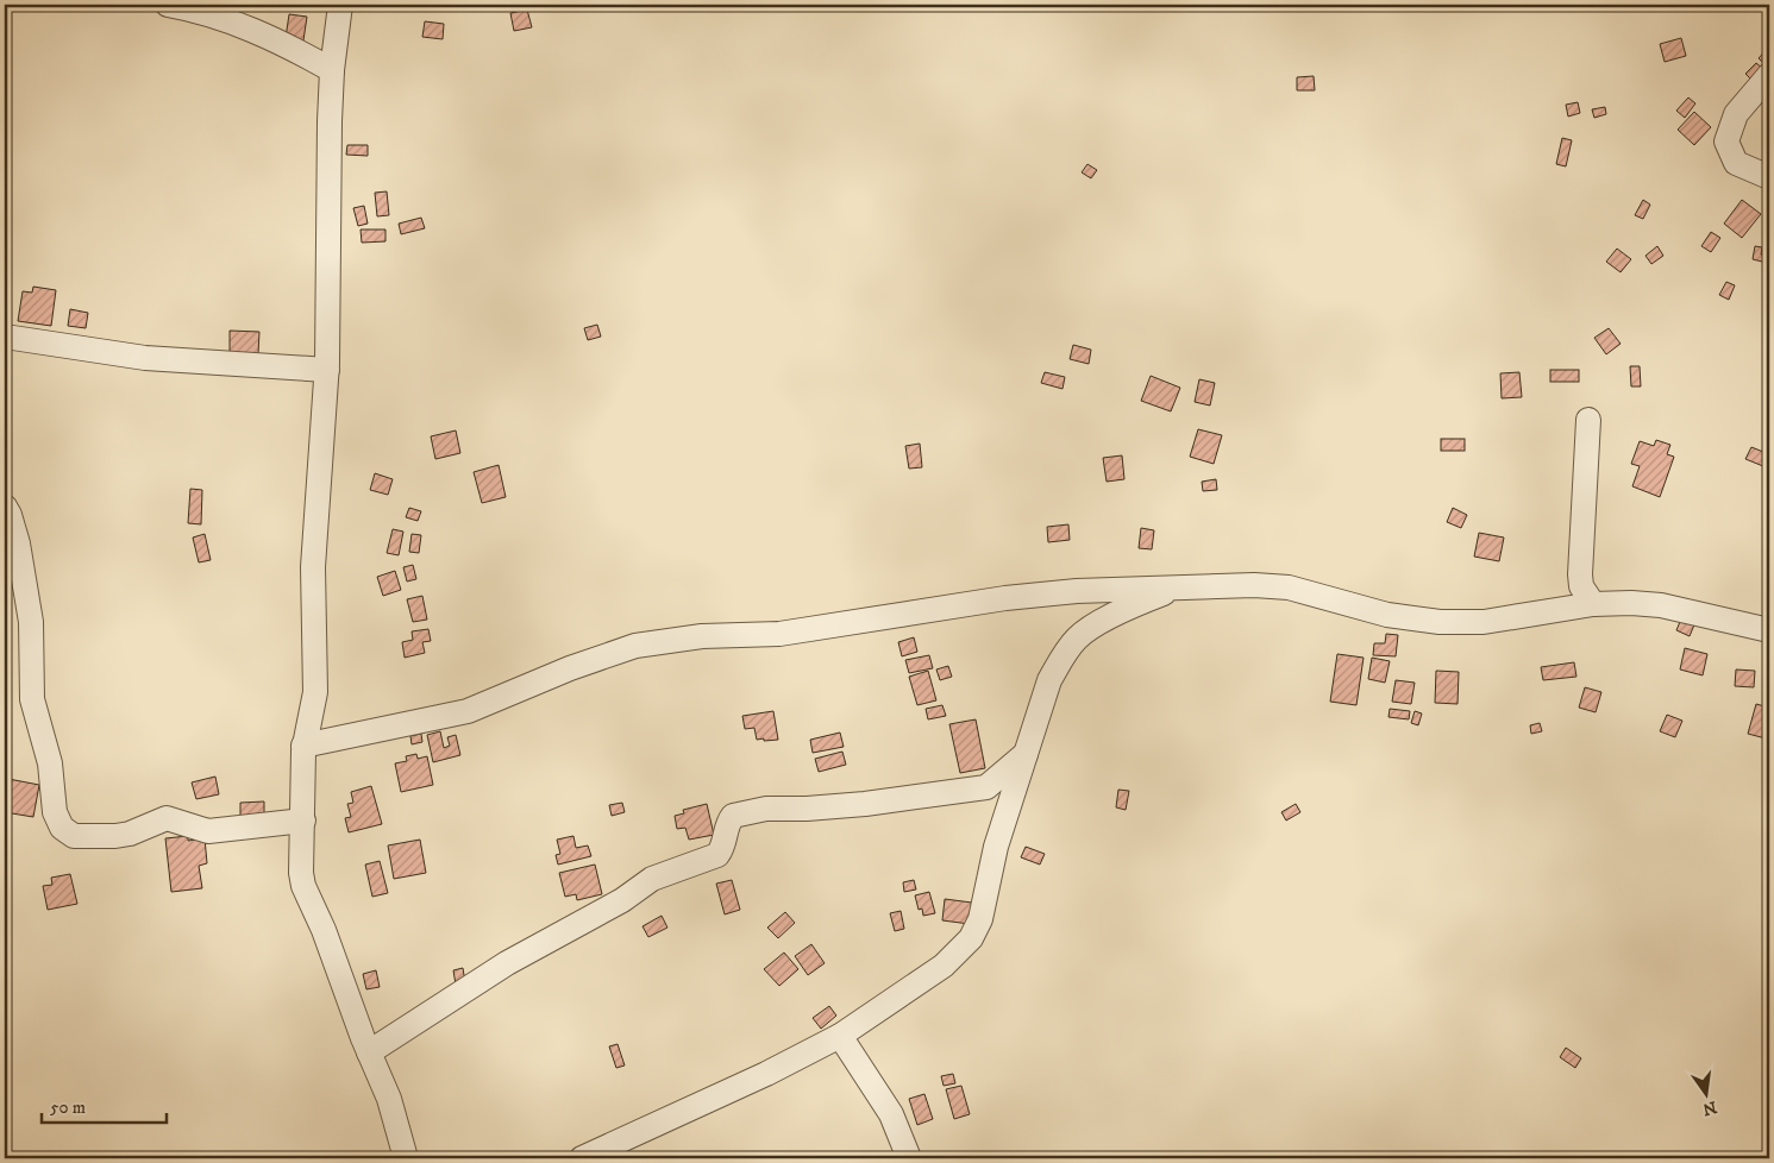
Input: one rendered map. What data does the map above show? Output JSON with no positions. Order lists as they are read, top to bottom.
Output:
{
  "scale_bar": "50 m",
  "north": "bottom"
}
